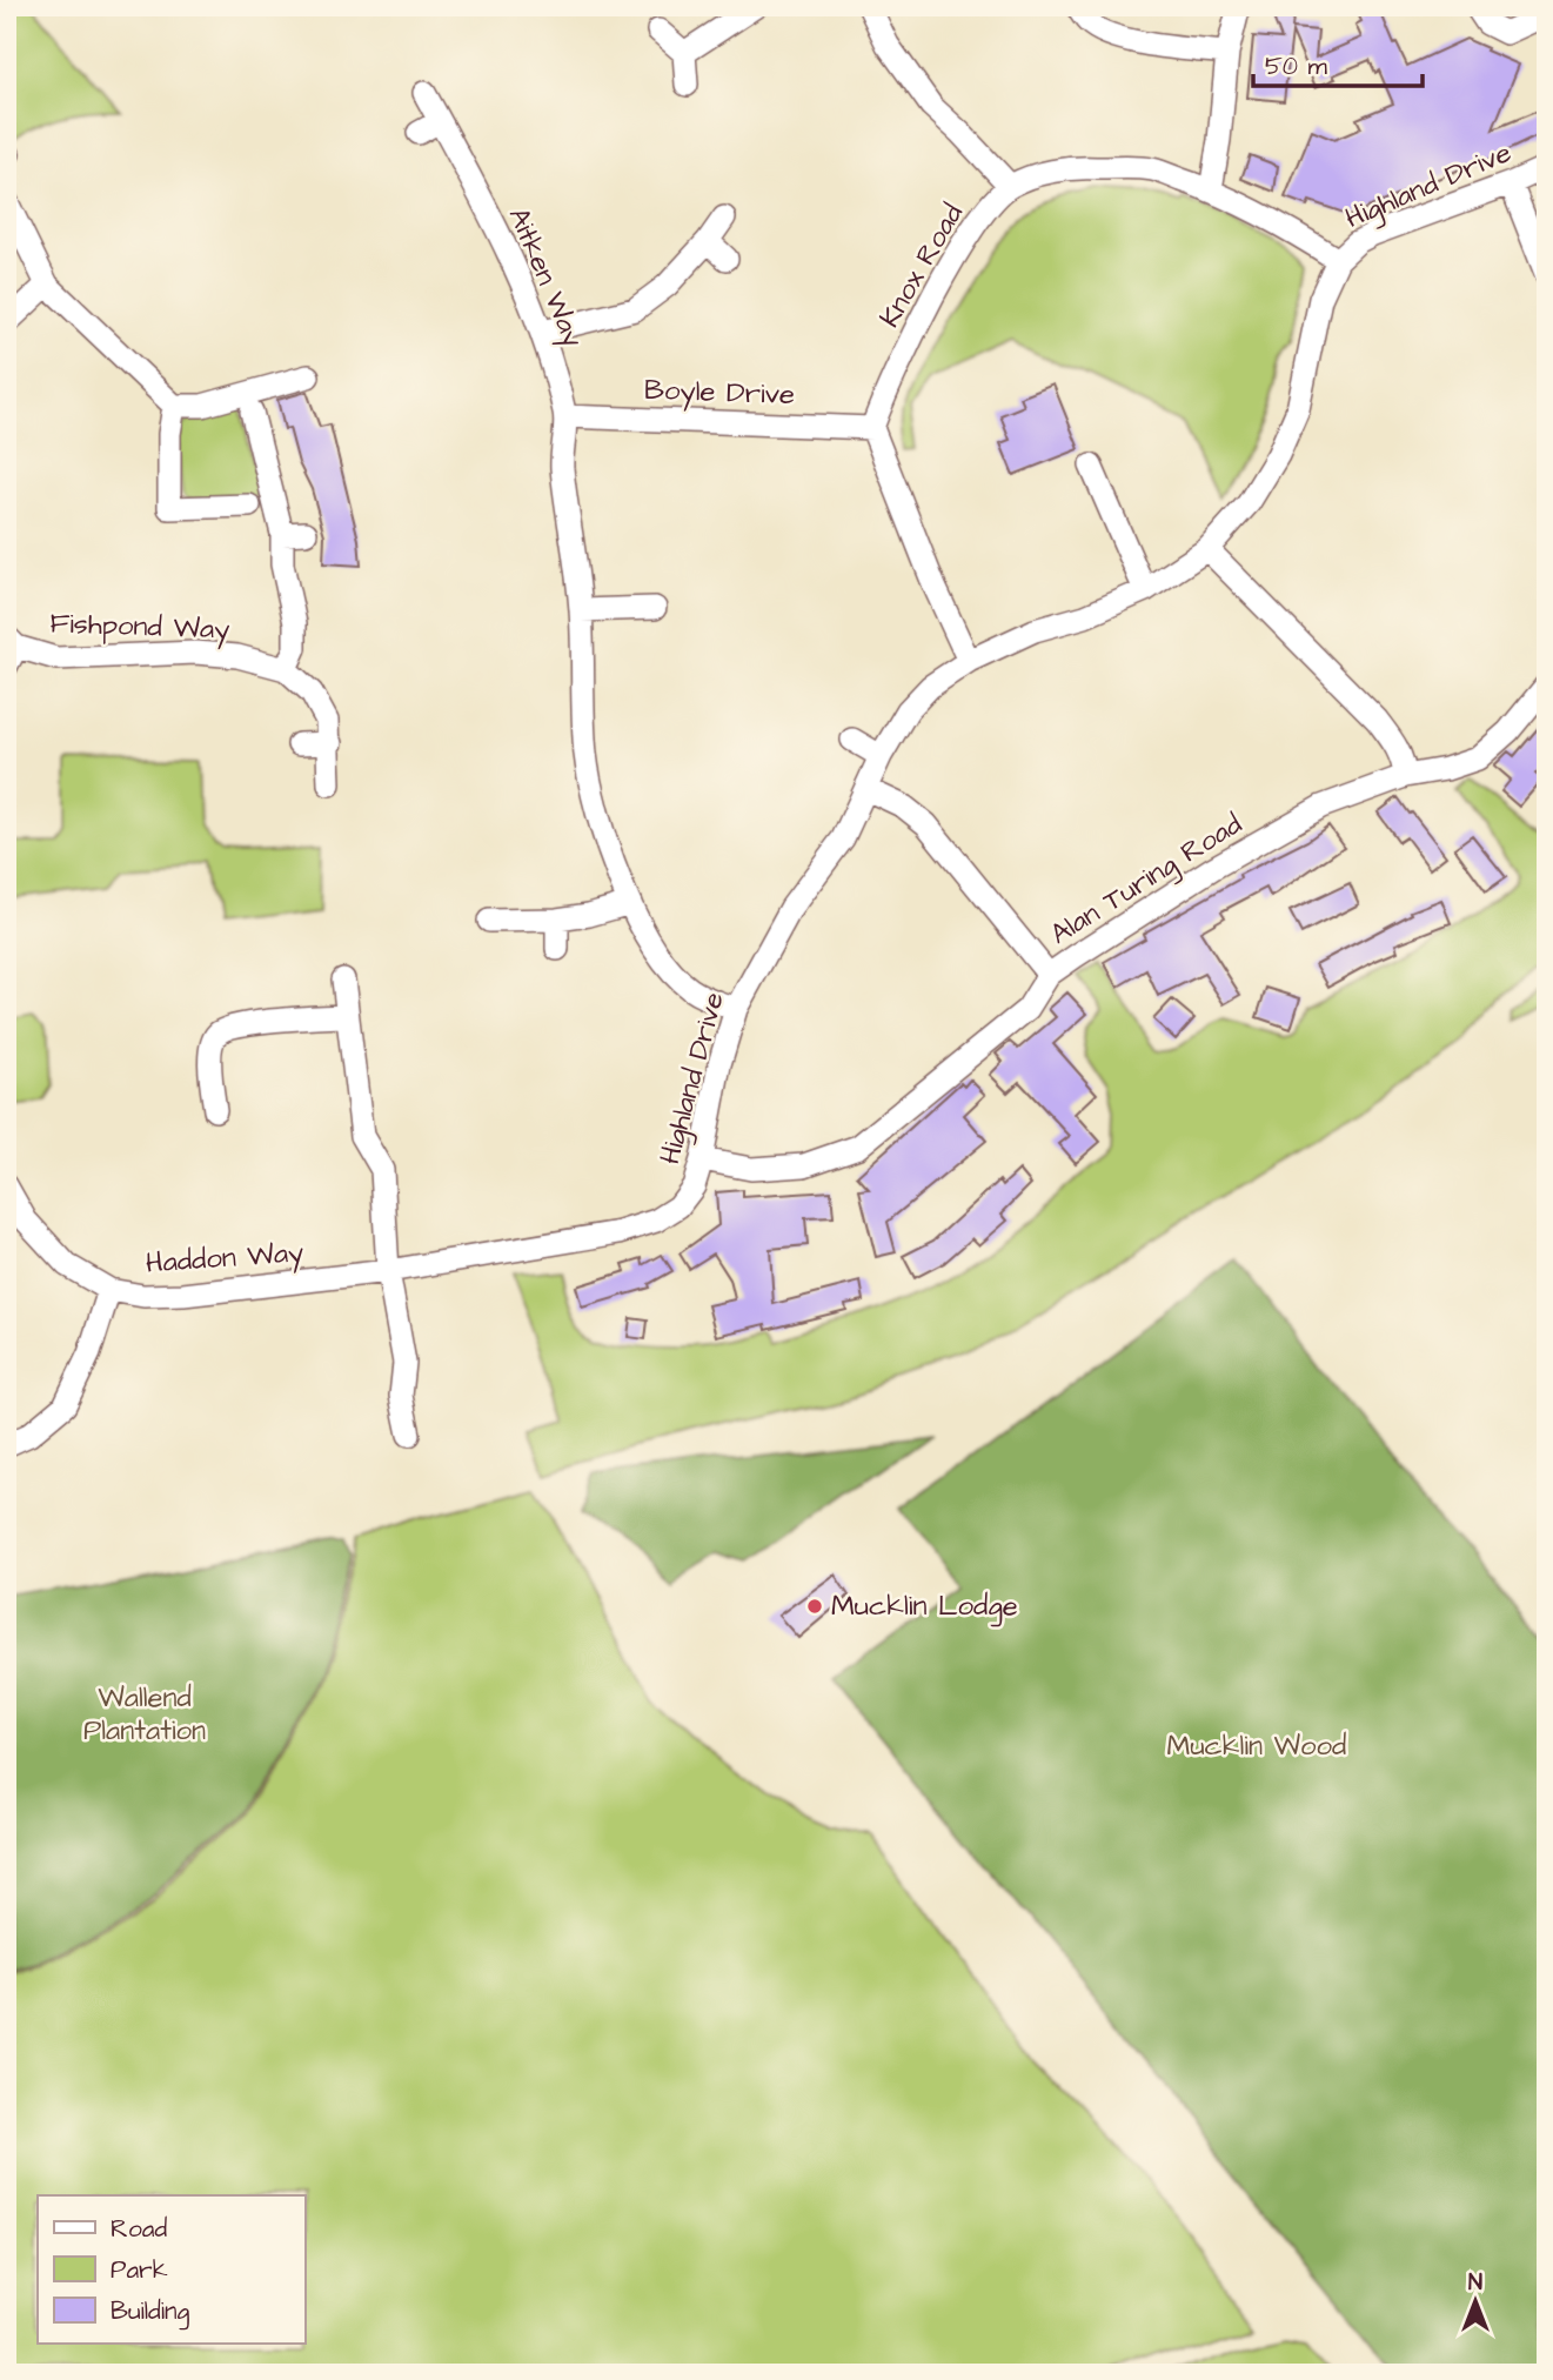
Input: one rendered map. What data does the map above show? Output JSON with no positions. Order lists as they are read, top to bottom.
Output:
{
  "streets": {
    "street": [
      "Highland Drive",
      "Knox Road",
      "Aitken Way",
      "Boyle Drive",
      "Fishpond Way",
      "Alan Turing Road",
      "Haddon Way"
    ]
  },
  "crossings": [
    ["Highland Drive", "Knox Road"],
    ["Highland Drive", "Aitken Way"],
    ["Highland Drive", "Alan Turing Road"],
    ["Highland Drive", "Haddon Way"],
    ["Knox Road", "Boyle Drive"],
    ["Aitken Way", "Boyle Drive"]
  ],
  "parks": ["Wallend Plantation", "Mucklin Wood"],
  "places": ["Mucklin Lodge"],
  "legend": ["Road", "Park", "Building"],
  "scale_bar": "50 m",
  "north": "top"
}
